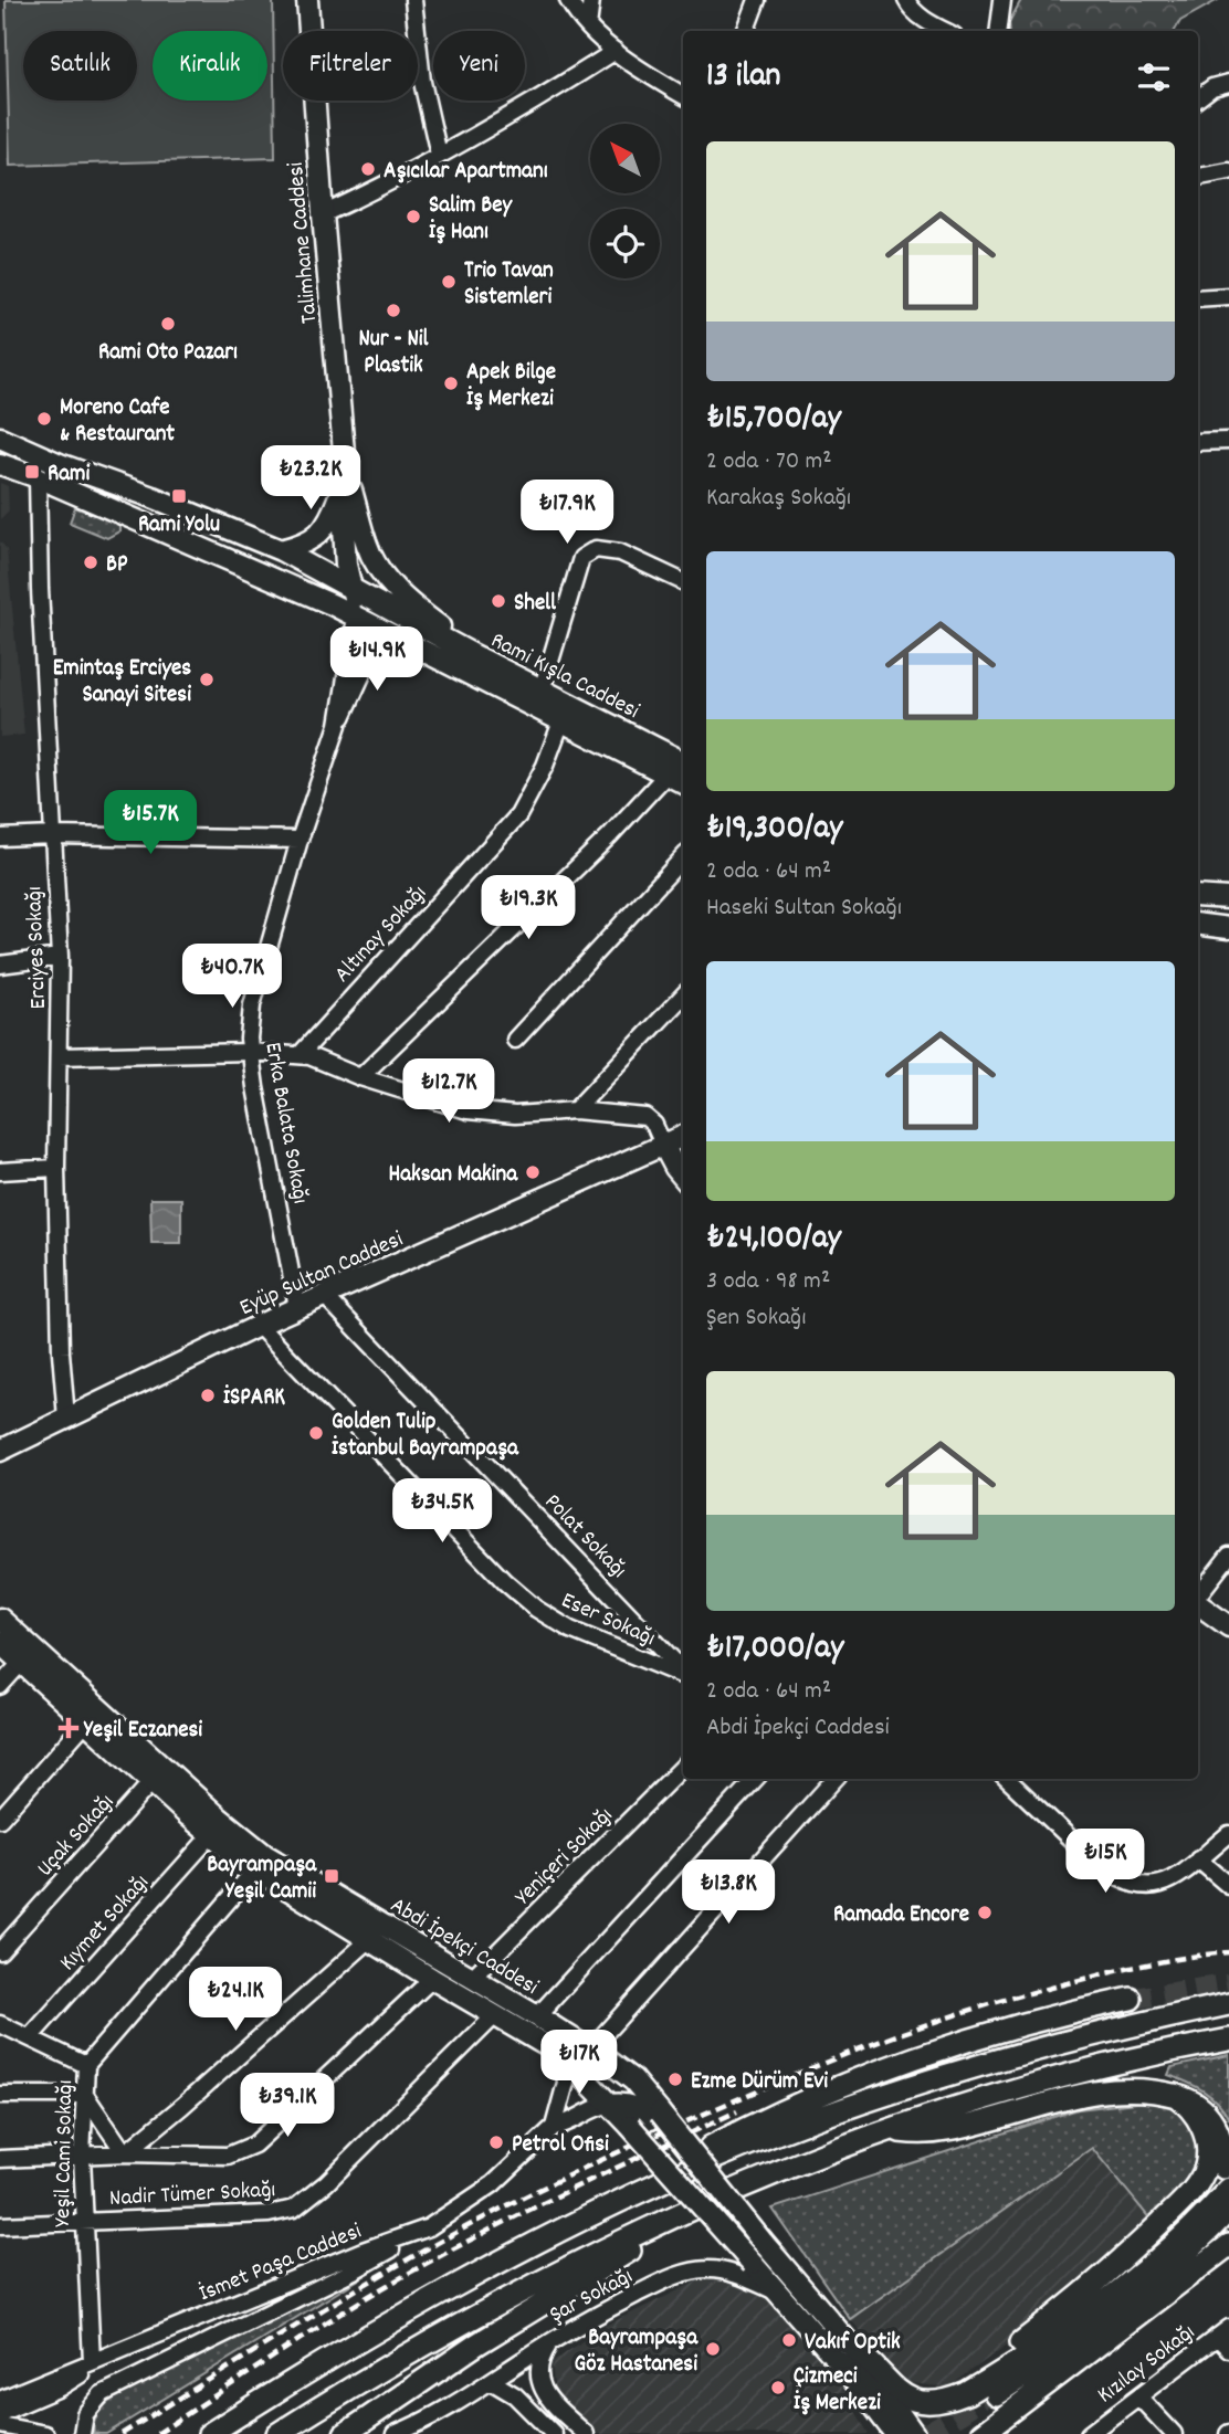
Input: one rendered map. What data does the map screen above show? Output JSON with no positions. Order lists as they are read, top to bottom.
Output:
{
  "streets": {
    "main road": [
      "Talimhane Caddesi",
      "Rami Kışla Caddesi",
      "Eyüp Sultan Caddesi",
      "Abdi İpekçi Caddesi"
    ],
    "street": [
      "Altınay Sokağı",
      "Erciyes Sokağı",
      "Erka Balata Sokağı",
      "Polat Sokağı",
      "Eser Sokağı",
      "Uçak Sokağı",
      "Yeniçeri Sokağı",
      "Kıymet Sokağı",
      "Yeşil Cami Sokağı",
      "Nadir Tümer Sokağı",
      "İsmet Paşa Caddesi",
      "Şar Sokağı",
      "Kızılay Sokağı"
    ]
  },
  "crossings": [
    ["Talimhane Caddesi", "Rami Kışla Caddesi"],
    ["Talimhane Caddesi", "Erka Balata Sokağı"],
    ["Rami Kışla Caddesi", "Altınay Sokağı"],
    ["Rami Kışla Caddesi", "Erciyes Sokağı"],
    ["Rami Kışla Caddesi", "Erka Balata Sokağı"],
    ["Erciyes Sokağı", "Eyüp Sultan Caddesi"],
    ["Erka Balata Sokağı", "Eyüp Sultan Caddesi"],
    ["Eyüp Sultan Caddesi", "Polat Sokağı"],
    ["Eyüp Sultan Caddesi", "Eser Sokağı"],
    ["Uçak Sokağı", "Abdi İpekçi Caddesi"],
    ["Yeniçeri Sokağı", "Abdi İpekçi Caddesi"],
    ["Kıymet Sokağı", "Abdi İpekçi Caddesi"],
    ["Abdi İpekçi Caddesi", "Yeşil Cami Sokağı"],
    ["Abdi İpekçi Caddesi", "Nadir Tümer Sokağı"],
    ["Abdi İpekçi Caddesi", "Şar Sokağı"],
    ["Yeşil Cami Sokağı", "Nadir Tümer Sokağı"],
    ["Yeşil Cami Sokağı", "İsmet Paşa Caddesi"]
  ],
  "places": {
    "other": [
      "Aşıcılar Apartmanı",
      "Salim Bey İş Hanı",
      "Trio Tavan Sistemleri",
      "Nur - Nil Plastik",
      "Rami Oto Pazarı",
      "Apek Bilge İş Merkezi",
      "Moreno Cafe & Restaurant",
      "BP",
      "Shell",
      "Emintaş Erciyes Sanayi Sitesi",
      "Haksan Makina",
      "İSPARK",
      "Golden Tulip İstanbul Bayrampaşa",
      "Ramada Encore",
      "Ezme Dürüm Evi",
      "Petrol Ofisi",
      "Vakıf Optik",
      "Bayrampaşa Göz Hastanesi",
      "Çizmeci İş Merkezi"
    ],
    "transit": ["Rami", "Rami Yolu", "Bayrampaşa Yeşil Camii"],
    "health": ["Yeşil Eczanesi"]
  },
  "north": "top left",
  "page": {
    "chip": [
      "Satılık",
      "Kiralık",
      "Filtreler",
      "Yeni"
    ],
    "heading": "13 ilan",
    "list": [
      {
        "name": "₺15,700/ay",
        "note": "2 oda · 70 m² · Karakaş Sokağı"
      },
      {
        "name": "₺19,300/ay",
        "note": "2 oda · 64 m² · Haseki Sultan Sokağı"
      },
      {
        "name": "₺24,100/ay",
        "note": "3 oda · 98 m² · Şen Sokağı"
      },
      {
        "name": "₺17,000/ay",
        "note": "2 oda · 64 m² · Abdi İpekçi Caddesi"
      }
    ],
    "price": [
      "₺23.2K",
      "₺17.9K",
      "₺14.9K",
      "₺15.7K",
      "₺19.3K",
      "₺40.7K",
      "₺12.7K",
      "₺34.5K",
      "₺15K",
      "₺13.8K",
      "₺24.1K",
      "₺17K",
      "₺39.1K"
    ]
  }
}
